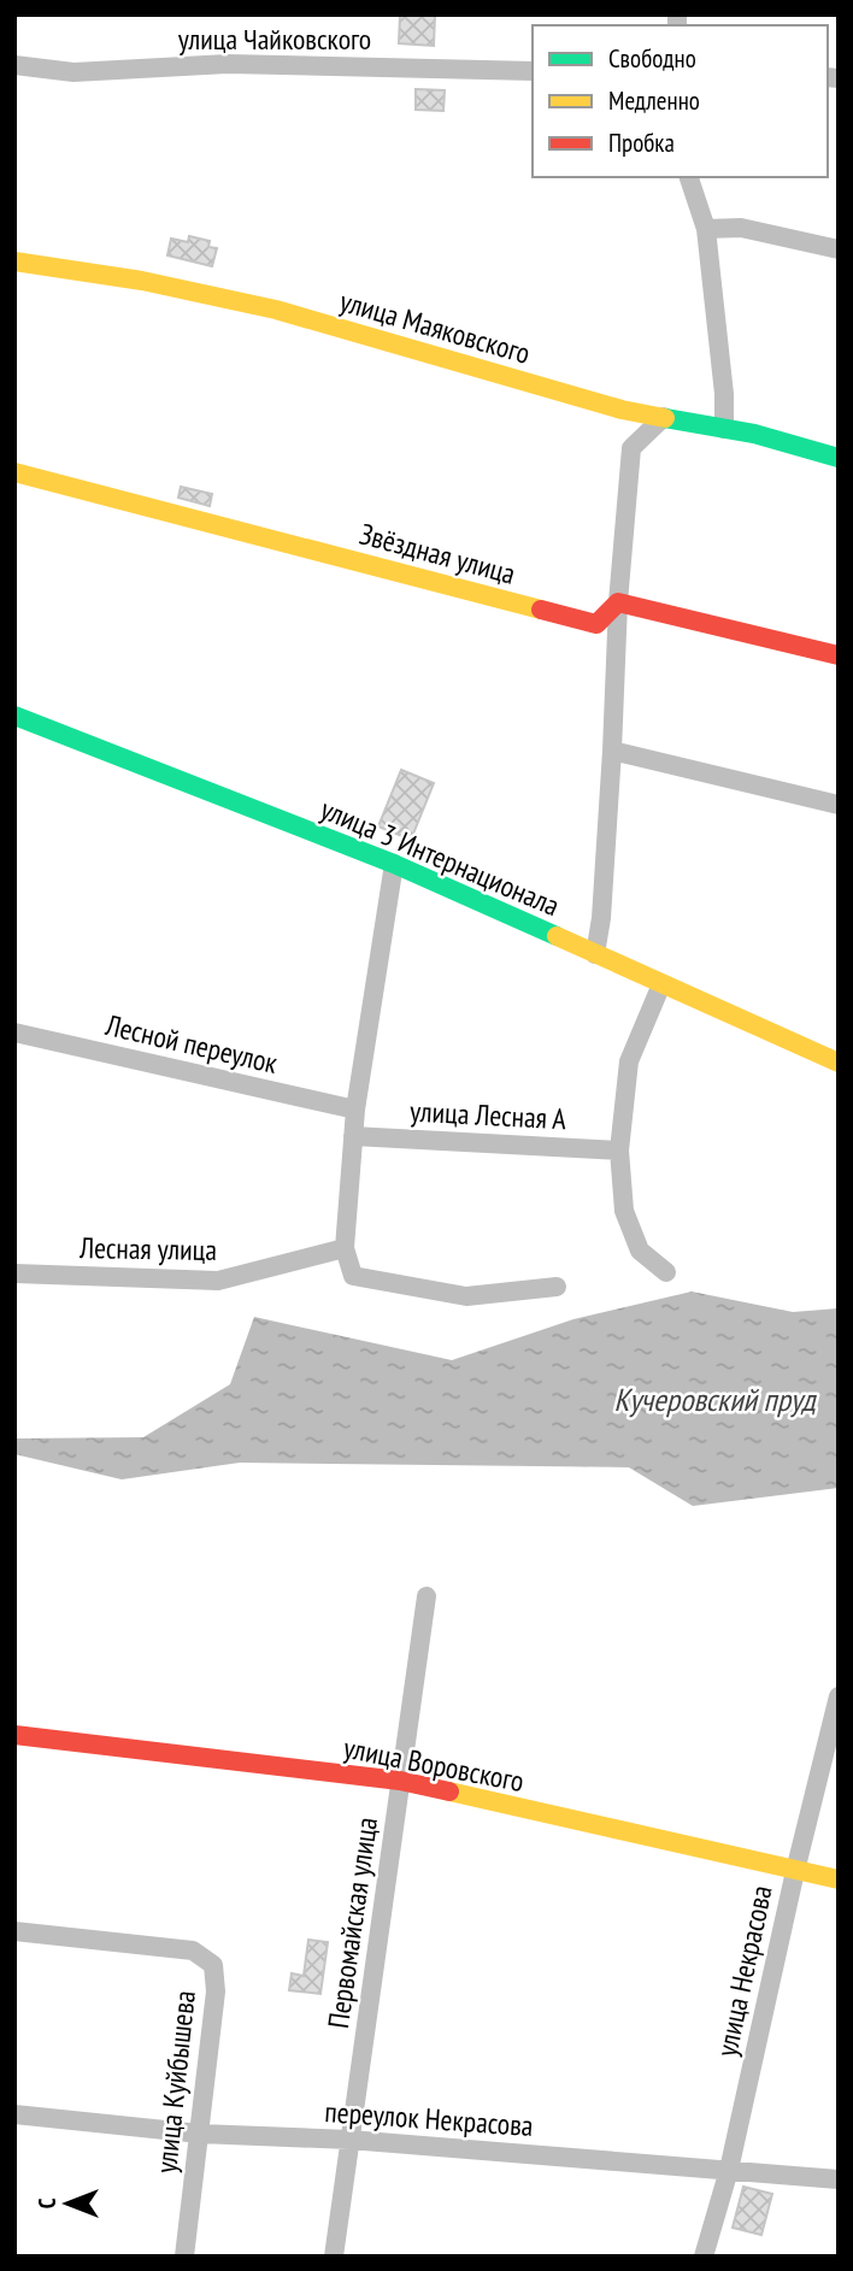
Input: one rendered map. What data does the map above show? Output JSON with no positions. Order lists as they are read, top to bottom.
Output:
{
  "streets": {
    "street": [
      "улица Чайковского",
      "улица Маяковского",
      "Звёздная улица",
      "улица 3 Интернационала",
      "Лесной переулок",
      "улица Лесная А",
      "Лесная улица",
      "улица Воровского",
      "Первомайская улица",
      "улица Некрасова",
      "улица Куйбышева",
      "переулок Некрасова"
    ]
  },
  "crossings": [
    ["улица Воровского", "Первомайская улица"],
    ["улица Воровского", "улица Некрасова"],
    ["Первомайская улица", "переулок Некрасова"],
    ["улица Некрасова", "переулок Некрасова"],
    ["улица Куйбышева", "переулок Некрасова"]
  ],
  "water": ["Кучеровский пруд"],
  "legend": ["Свободно", "Медленно", "Пробка"],
  "north": "left"
}
